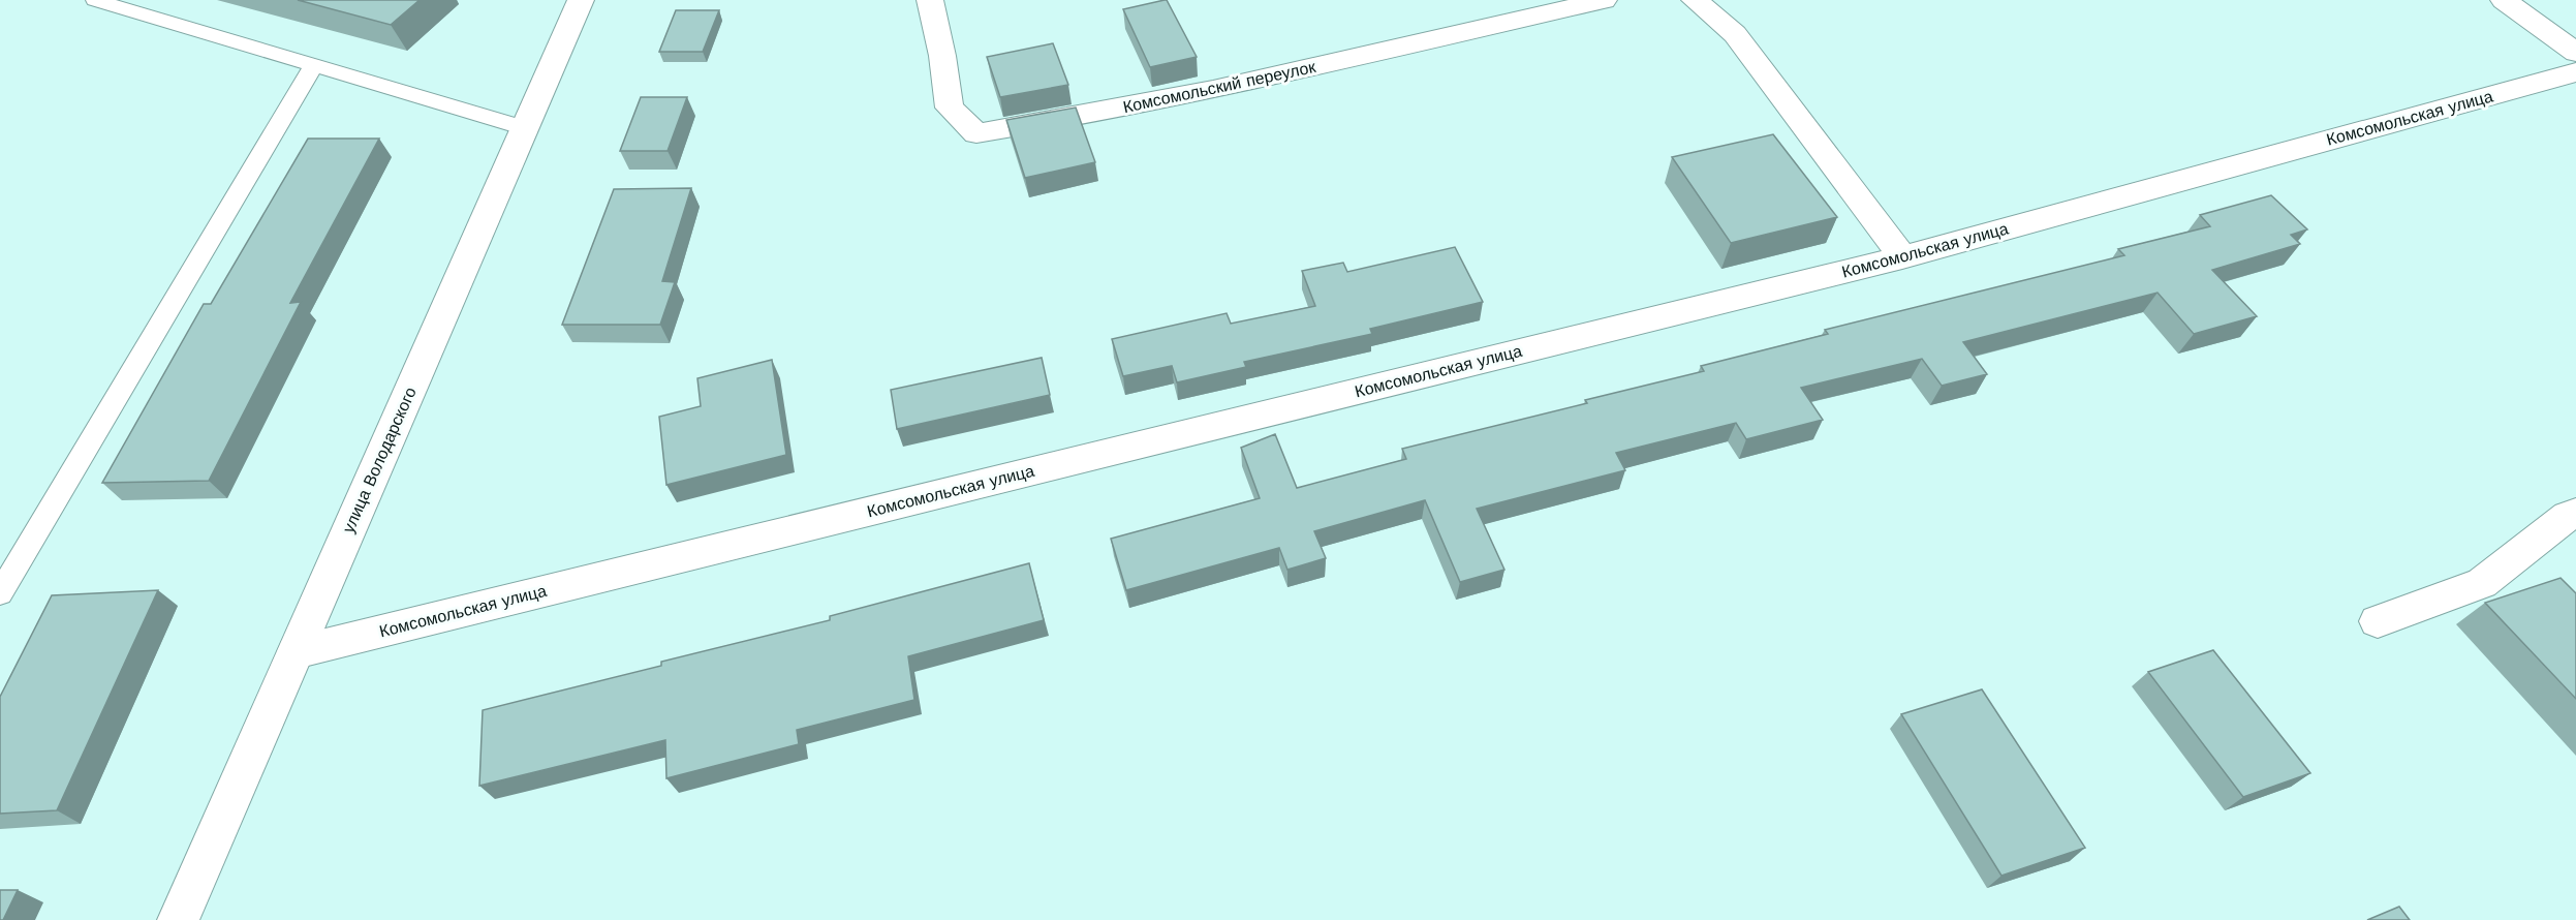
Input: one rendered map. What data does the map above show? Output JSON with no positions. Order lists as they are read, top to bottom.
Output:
{
  "streets": {
    "street": ["Комсомольский переулок", "Комсомольская улица", "улица Володарского"]
  },
  "crossings": [
    ["Комсомольская улица", "улица Володарского"]
  ]
}
